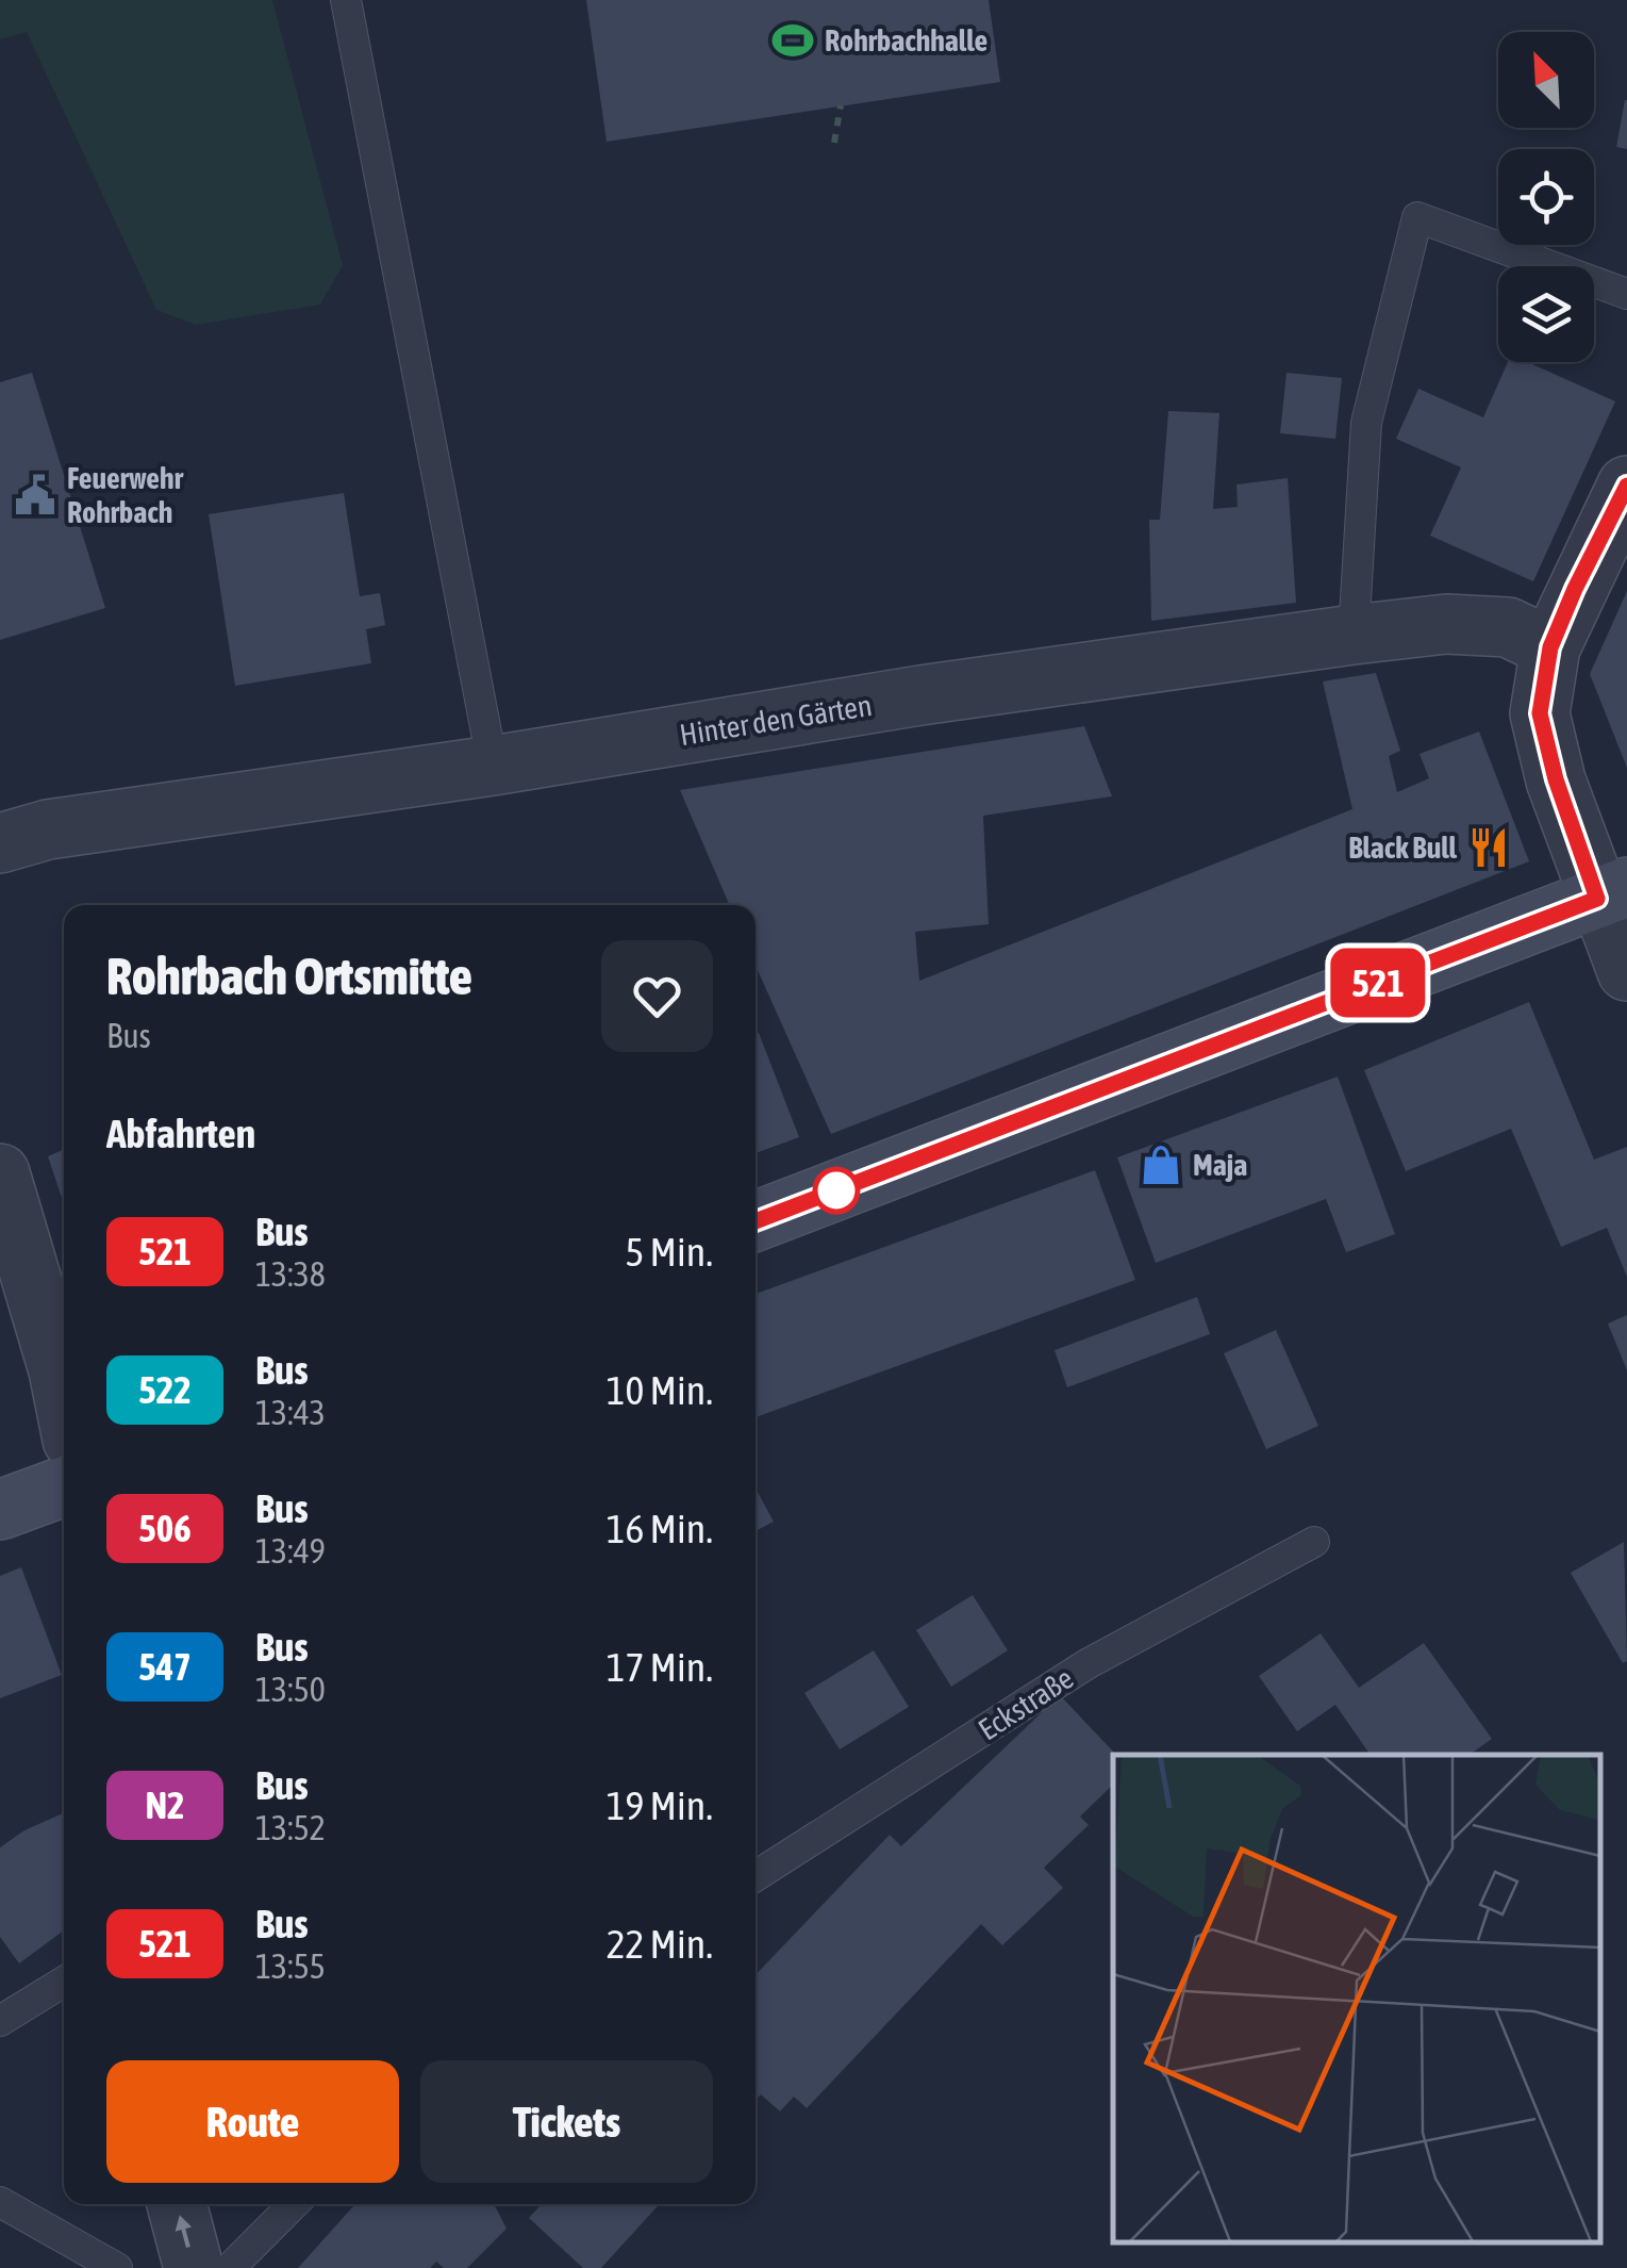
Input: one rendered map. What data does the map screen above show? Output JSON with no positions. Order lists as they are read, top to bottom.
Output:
{
  "streets": {
    "street": ["Hinter den Gärten"],
    "lane": ["Eckstraße"]
  },
  "places": {
    "sports": ["Rohrbachhalle"],
    "public building": ["Feuerwehr Rohrbach"],
    "restaurant": ["Black Bull"],
    "shop": ["Maja"]
  },
  "lines": ["bus line 521"],
  "north": "top left",
  "page": {
    "on_map": "521",
    "heading": [
      ["Rohrbach Ortsmitte", "Bus"],
      "Abfahrten"
    ],
    "list": [
      {
        "mark": "521",
        "name": "Bus",
        "note": "13:38",
        "value": "5 Min."
      },
      {
        "mark": "522",
        "name": "Bus",
        "note": "13:43",
        "value": "10 Min."
      },
      {
        "mark": "506",
        "name": "Bus",
        "note": "13:49",
        "value": "16 Min."
      },
      {
        "mark": "547",
        "name": "Bus",
        "note": "13:50",
        "value": "17 Min."
      },
      {
        "mark": "N2",
        "name": "Bus",
        "note": "13:52",
        "value": "19 Min."
      },
      {
        "mark": "521",
        "name": "Bus",
        "note": "13:55",
        "value": "22 Min."
      }
    ],
    "buttons": ["Route", "Tickets"]
  }
}
